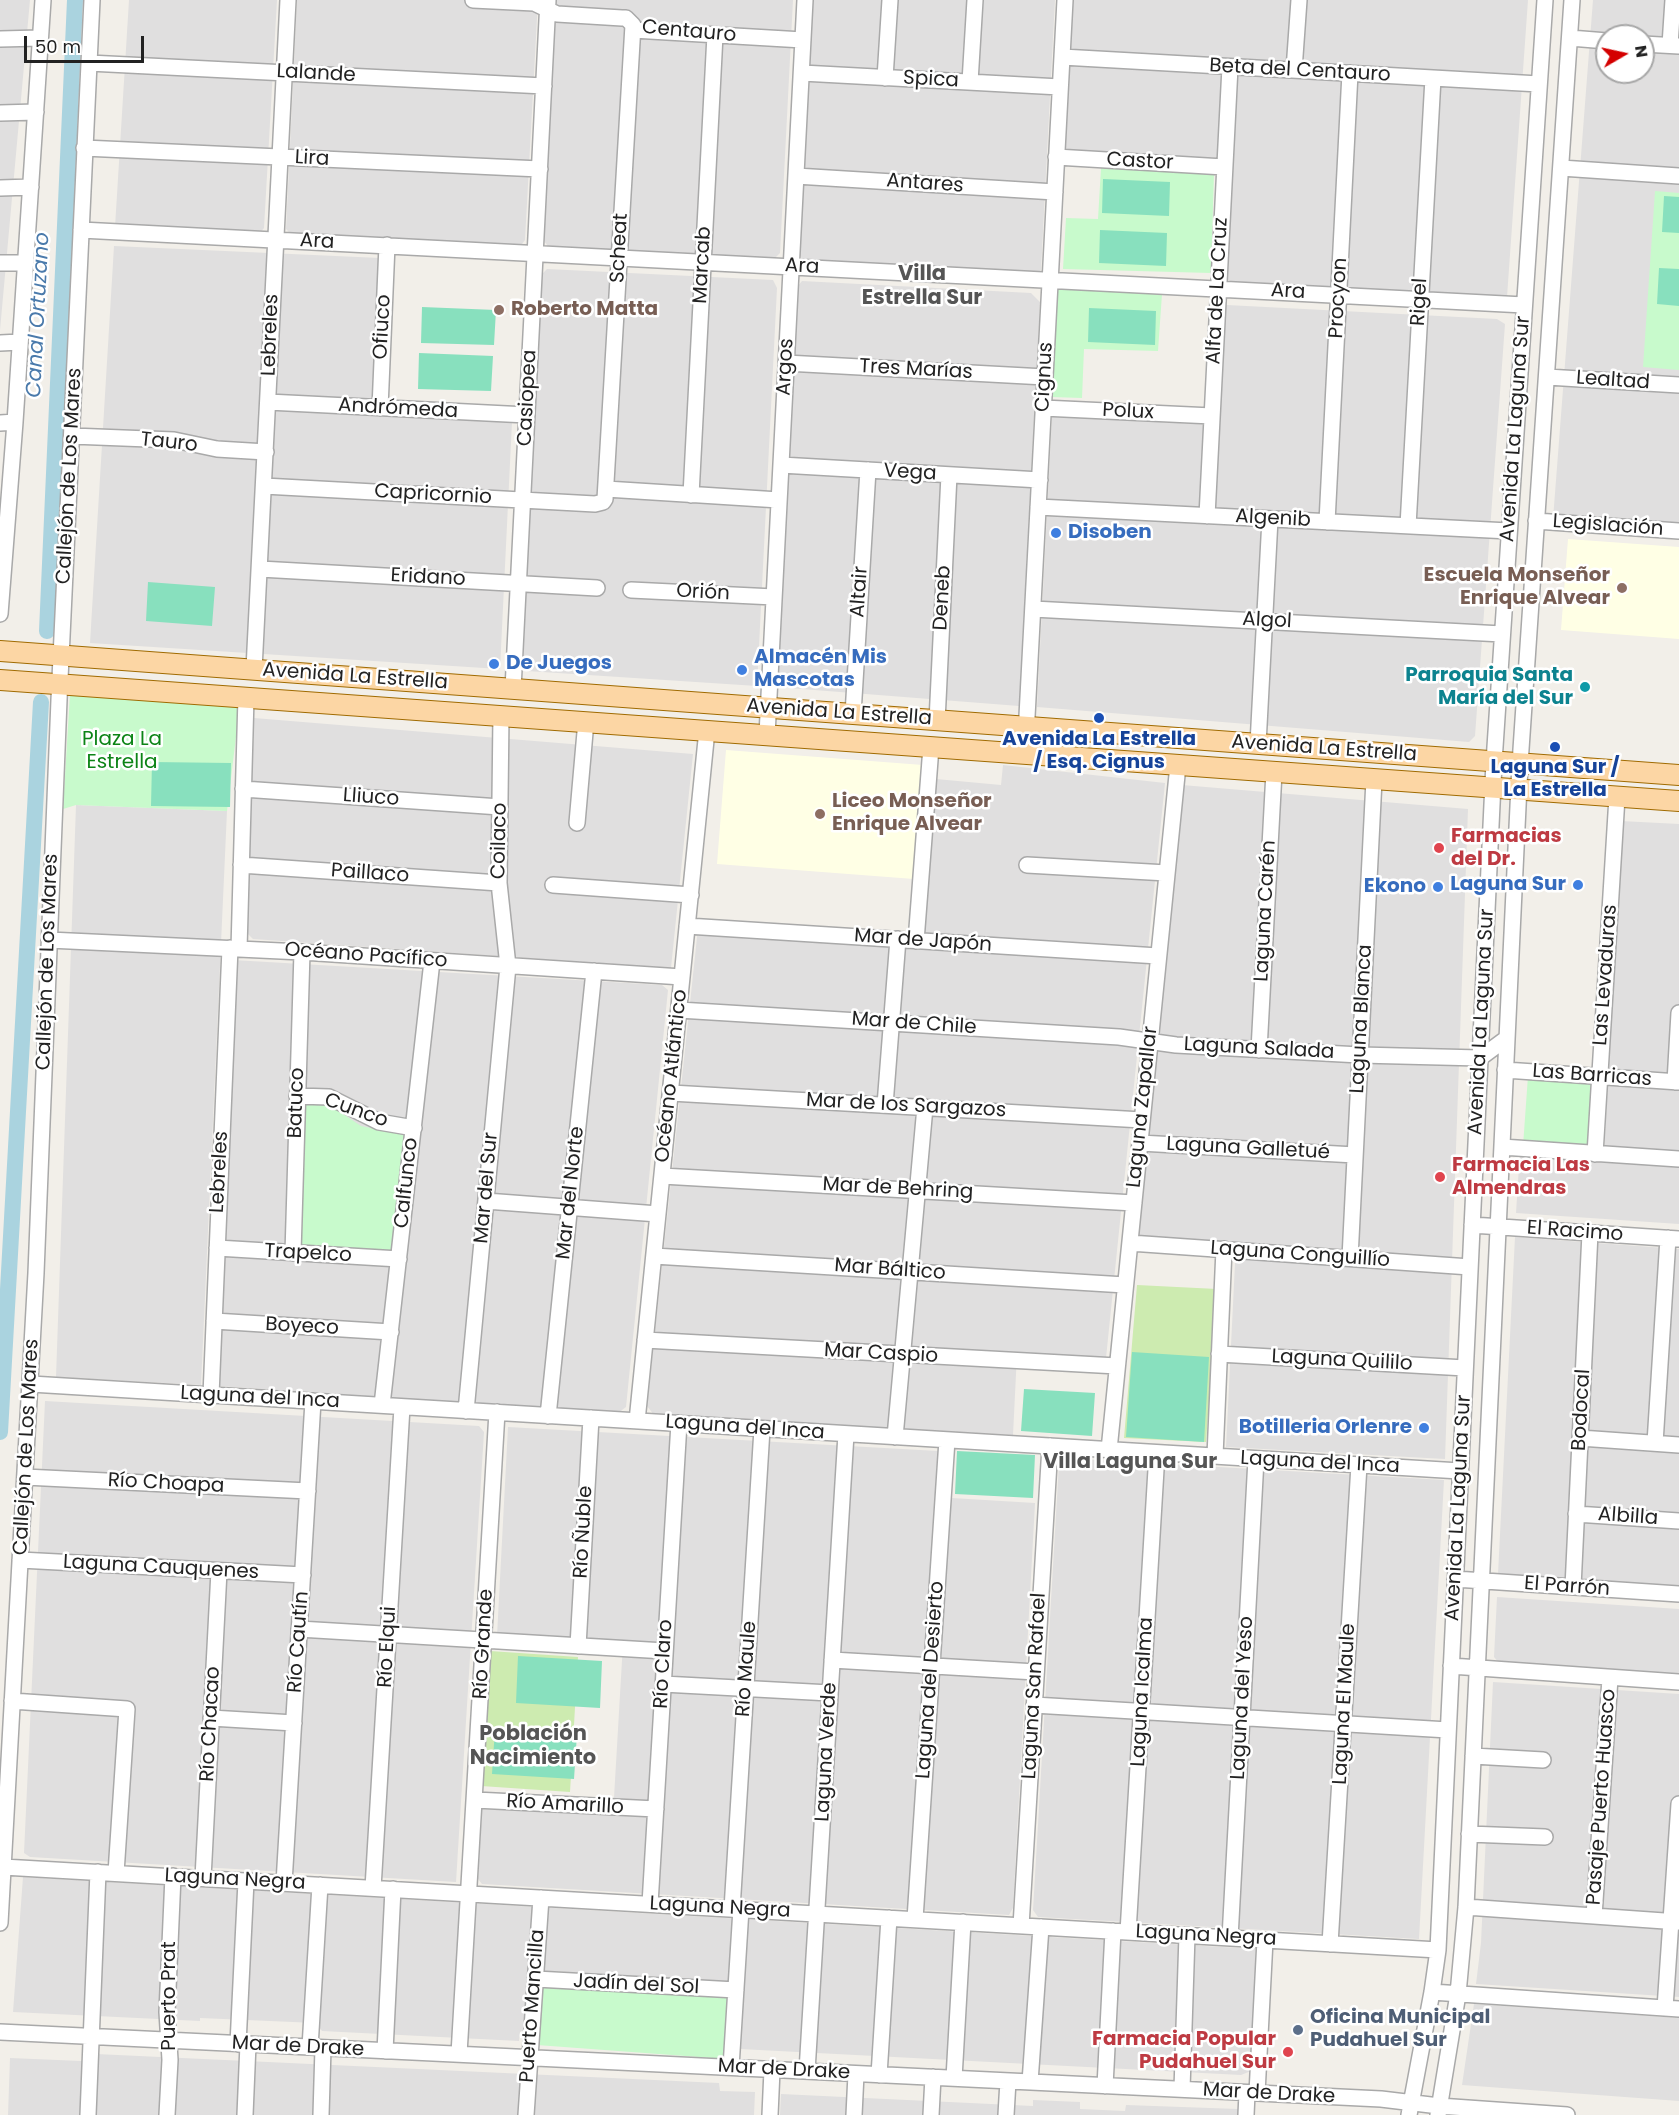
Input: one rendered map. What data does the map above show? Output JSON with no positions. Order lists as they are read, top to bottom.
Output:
{
  "streets": {
    "main road": ["Avenida La Estrella"],
    "street": [
      "Centauro",
      "Beta del Centauro",
      "Lalande",
      "Spica",
      "Lira",
      "Castor",
      "Antares",
      "Ara",
      "Scheat",
      "Marcab",
      "Alfa de La Cruz",
      "Procyon",
      "Rigel",
      "Ofiuco",
      "Lebreles",
      "Argos",
      "Tres Marías",
      "Cignus",
      "Lealtad",
      "Casiopea",
      "Andrómeda",
      "Polux",
      "Avenida La Laguna Sur",
      "Tauro",
      "Vega",
      "Callejón de Los Mares",
      "Capricornio",
      "Algenib",
      "Legislación",
      "Eridano",
      "Altair",
      "Orión",
      "Deneb",
      "Algol",
      "Lliuco",
      "Coilaco",
      "Paillaco",
      "Laguna Carén",
      "Mar de Japón",
      "Océano Pacífico",
      "Las Levaduras",
      "Laguna Blanca",
      "Mar de Chile",
      "Laguna Salada",
      "Océano Atlántico",
      "Las Barricas",
      "Batuco",
      "Mar de los Sargazos",
      "Laguna Zapallar",
      "Cunco",
      "Laguna Galletué",
      "Calfunco",
      "Mar del Sur",
      "Mar de Behring",
      "Mar del Norte",
      "El Racimo",
      "Trapelco",
      "Laguna Conguillío",
      "Mar Báltico",
      "Boyeco",
      "Mar Caspio",
      "Laguna Quililo",
      "Laguna del Inca",
      "Bodocal",
      "Río Choapa",
      "Albilla",
      "Río Ñuble",
      "Laguna Cauquenes",
      "El Parrón",
      "Río Cautín",
      "Río Grande",
      "Río Elqui",
      "Río Claro",
      "Río Maule",
      "Laguna del Desierto",
      "Laguna San Rafael",
      "Laguna Icalma",
      "Laguna del Yeso",
      "Laguna El Maule",
      "Río Chacao",
      "Laguna Verde",
      "Pasaje Puerto Huasco",
      "Río Amarillo",
      "Laguna Negra",
      "Jadín del Sol",
      "Puerto Prat",
      "Puerto Mancilla",
      "Mar de Drake"
    ]
  },
  "crossings": [
    ["Centauro", "Scheat"],
    ["Centauro", "Marcab"],
    ["Centauro", "Argos"],
    ["Centauro", "Casiopea"],
    ["Beta del Centauro", "Alfa de La Cruz"],
    ["Beta del Centauro", "Procyon"],
    ["Beta del Centauro", "Rigel"],
    ["Beta del Centauro", "Cignus"],
    ["Beta del Centauro", "Avenida La Laguna Sur"],
    ["Lalande", "Lebreles"],
    ["Lalande", "Casiopea"],
    ["Lalande", "Callejón de Los Mares"],
    ["Spica", "Argos"],
    ["Spica", "Cignus"],
    ["Lira", "Lebreles"],
    ["Lira", "Casiopea"],
    ["Lira", "Callejón de Los Mares"],
    ["Castor", "Alfa de La Cruz"],
    ["Castor", "Cignus"],
    ["Antares", "Argos"],
    ["Antares", "Cignus"],
    ["Ara", "Scheat"],
    ["Ara", "Marcab"],
    ["Ara", "Alfa de La Cruz"],
    ["Ara", "Procyon"],
    ["Ara", "Rigel"],
    ["Ara", "Ofiuco"],
    ["Ara", "Lebreles"],
    ["Ara", "Argos"],
    ["Ara", "Cignus"],
    ["Ara", "Casiopea"],
    ["Ara", "Avenida La Laguna Sur"],
    ["Ara", "Callejón de Los Mares"],
    ["Scheat", "Capricornio"],
    ["Marcab", "Capricornio"],
    ["Alfa de La Cruz", "Polux"],
    ["Alfa de La Cruz", "Algenib"],
    ["Procyon", "Algenib"],
    ["Rigel", "Algenib"],
    ["Ofiuco", "Andrómeda"],
    ["Lebreles", "Andrómeda"],
    ["Lebreles", "Tauro"],
    ["Lebreles", "Capricornio"],
    ["Lebreles", "Eridano"],
    ["Lebreles", "Avenida La Estrella"],
    ["Lebreles", "Lliuco"],
    ["Lebreles", "Paillaco"],
    ["Lebreles", "Océano Pacífico"],
    ["Lebreles", "Trapelco"],
    ["Lebreles", "Boyeco"],
    ["Lebreles", "Laguna del Inca"],
    ["Argos", "Tres Marías"],
    ["Argos", "Vega"],
    ["Argos", "Capricornio"],
    ["Argos", "Orión"],
    ["Argos", "Avenida La Estrella"],
    ["Tres Marías", "Cignus"],
    ["Cignus", "Polux"],
    ["Cignus", "Vega"],
    ["Cignus", "Algenib"],
    ["Cignus", "Algol"],
    ["Cignus", "Avenida La Estrella"],
    ["Lealtad", "Avenida La Laguna Sur"],
    ["Casiopea", "Andrómeda"],
    ["Casiopea", "Capricornio"],
    ["Casiopea", "Eridano"],
    ["Casiopea", "Avenida La Estrella"],
    ["Avenida La Laguna Sur", "Algenib"],
    ["Avenida La Laguna Sur", "Legislación"],
    ["Avenida La Laguna Sur", "Algol"],
    ["Avenida La Laguna Sur", "Avenida La Estrella"],
    ["Avenida La Laguna Sur", "Laguna Salada"],
    ["Avenida La Laguna Sur", "Las Barricas"],
    ["Avenida La Laguna Sur", "El Racimo"],
    ["Avenida La Laguna Sur", "Laguna Conguillío"],
    ["Avenida La Laguna Sur", "Laguna Quililo"],
    ["Avenida La Laguna Sur", "Laguna del Inca"],
    ["Avenida La Laguna Sur", "El Parrón"],
    ["Avenida La Laguna Sur", "Laguna Negra"],
    ["Avenida La Laguna Sur", "Mar de Drake"],
    ["Tauro", "Callejón de Los Mares"],
    ["Vega", "Altair"],
    ["Vega", "Deneb"],
    ["Callejón de Los Mares", "Avenida La Estrella"],
    ["Callejón de Los Mares", "Océano Pacífico"],
    ["Callejón de Los Mares", "Laguna del Inca"],
    ["Callejón de Los Mares", "Río Choapa"],
    ["Callejón de Los Mares", "Laguna Cauquenes"],
    ["Callejón de Los Mares", "Laguna Negra"],
    ["Altair", "Avenida La Estrella"],
    ["Deneb", "Avenida La Estrella"],
    ["Avenida La Estrella", "Coilaco"],
    ["Avenida La Estrella", "Laguna Carén"],
    ["Avenida La Estrella", "Las Levaduras"],
    ["Avenida La Estrella", "Laguna Blanca"],
    ["Avenida La Estrella", "Océano Atlántico"],
    ["Avenida La Estrella", "Laguna Zapallar"],
    ["Lliuco", "Coilaco"],
    ["Coilaco", "Paillaco"],
    ["Coilaco", "Océano Pacífico"],
    ["Coilaco", "Mar del Sur"],
    ["Laguna Carén", "Laguna Salada"],
    ["Mar de Japón", "Océano Atlántico"],
    ["Mar de Japón", "Laguna Zapallar"],
    ["Océano Pacífico", "Océano Atlántico"],
    ["Océano Pacífico", "Batuco"],
    ["Océano Pacífico", "Calfunco"],
    ["Océano Pacífico", "Mar del Sur"],
    ["Océano Pacífico", "Mar del Norte"],
    ["Las Levaduras", "Las Barricas"],
    ["Laguna Blanca", "Laguna Salada"],
    ["Laguna Blanca", "Laguna Galletué"],
    ["Laguna Blanca", "Laguna Conguillío"],
    ["Mar de Chile", "Laguna Salada"],
    ["Mar de Chile", "Océano Atlántico"],
    ["Mar de Chile", "Laguna Zapallar"],
    ["Laguna Salada", "Laguna Zapallar"],
    ["Océano Atlántico", "Mar de los Sargazos"],
    ["Océano Atlántico", "Mar de Behring"],
    ["Océano Atlántico", "Mar Báltico"],
    ["Océano Atlántico", "Mar Caspio"],
    ["Océano Atlántico", "Laguna del Inca"],
    ["Batuco", "Cunco"],
    ["Batuco", "Trapelco"],
    ["Mar de los Sargazos", "Laguna Zapallar"],
    ["Laguna Zapallar", "Laguna Galletué"],
    ["Laguna Zapallar", "Mar de Behring"],
    ["Laguna Zapallar", "Laguna Conguillío"],
    ["Laguna Zapallar", "Mar Báltico"],
    ["Laguna Zapallar", "Mar Caspio"],
    ["Laguna Zapallar", "Laguna del Inca"],
    ["Cunco", "Calfunco"],
    ["Calfunco", "Trapelco"],
    ["Calfunco", "Boyeco"],
    ["Calfunco", "Laguna del Inca"],
    ["Mar del Sur", "Laguna del Inca"],
    ["Mar del Norte", "Laguna del Inca"],
    ["El Racimo", "Bodocal"],
    ["Laguna del Inca", "Río Ñuble"],
    ["Laguna del Inca", "Río Cautín"],
    ["Laguna del Inca", "Río Grande"],
    ["Laguna del Inca", "Río Elqui"],
    ["Laguna del Inca", "Río Claro"],
    ["Laguna del Inca", "Río Maule"],
    ["Laguna del Inca", "Laguna del Desierto"],
    ["Laguna del Inca", "Laguna San Rafael"],
    ["Laguna del Inca", "Laguna Icalma"],
    ["Laguna del Inca", "Laguna del Yeso"],
    ["Laguna del Inca", "Laguna El Maule"],
    ["Laguna del Inca", "Laguna Verde"],
    ["Bodocal", "Albilla"],
    ["Bodocal", "El Parrón"],
    ["Río Choapa", "Río Cautín"],
    ["Laguna Cauquenes", "Río Cautín"],
    ["Laguna Cauquenes", "Río Chacao"],
    ["Río Cautín", "Laguna Negra"],
    ["Río Grande", "Río Amarillo"],
    ["Río Grande", "Laguna Negra"],
    ["Río Grande", "Mar de Drake"],
    ["Río Elqui", "Laguna Negra"],
    ["Río Claro", "Río Amarillo"],
    ["Río Claro", "Laguna Negra"],
    ["Río Maule", "Laguna Negra"],
    ["Río Maule", "Jadín del Sol"],
    ["Río Maule", "Mar de Drake"],
    ["Laguna del Desierto", "Laguna Negra"],
    ["Laguna San Rafael", "Laguna Negra"],
    ["Laguna Icalma", "Laguna Negra"],
    ["Laguna Icalma", "Mar de Drake"],
    ["Laguna del Yeso", "Laguna Negra"],
    ["Laguna El Maule", "Laguna Negra"],
    ["Río Chacao", "Laguna Negra"],
    ["Laguna Verde", "Laguna Negra"],
    ["Laguna Verde", "Mar de Drake"],
    ["Laguna Negra", "Puerto Prat"],
    ["Laguna Negra", "Puerto Mancilla"],
    ["Jadín del Sol", "Puerto Mancilla"],
    ["Puerto Prat", "Mar de Drake"],
    ["Puerto Mancilla", "Mar de Drake"]
  ],
  "districts": ["Villa Estrella Sur", "Villa Laguna Sur", "Población Nacimiento"],
  "water": ["Canal Ortuzano"],
  "parks": ["Plaza La Estrella"],
  "places": [
    "Roberto Matta",
    "Disoben",
    "Escuela Monseñor Enrique Alvear",
    "De Juegos",
    "Almacén Mis Mascotas",
    "Parroquia Santa María del Sur",
    "Avenida La Estrella / Esq. Cignus",
    "Laguna Sur / La Estrella",
    "Liceo Monseñor Enrique Alvear",
    "Farmacias del Dr.",
    "Laguna Sur",
    "Ekono",
    "Farmacia Las Almendras",
    "Botilleria Orlenre",
    "Oficina Municipal Pudahuel Sur",
    "Farmacia Popular Pudahuel Sur"
  ],
  "scale_bar": "50 m",
  "north": "right"
}
